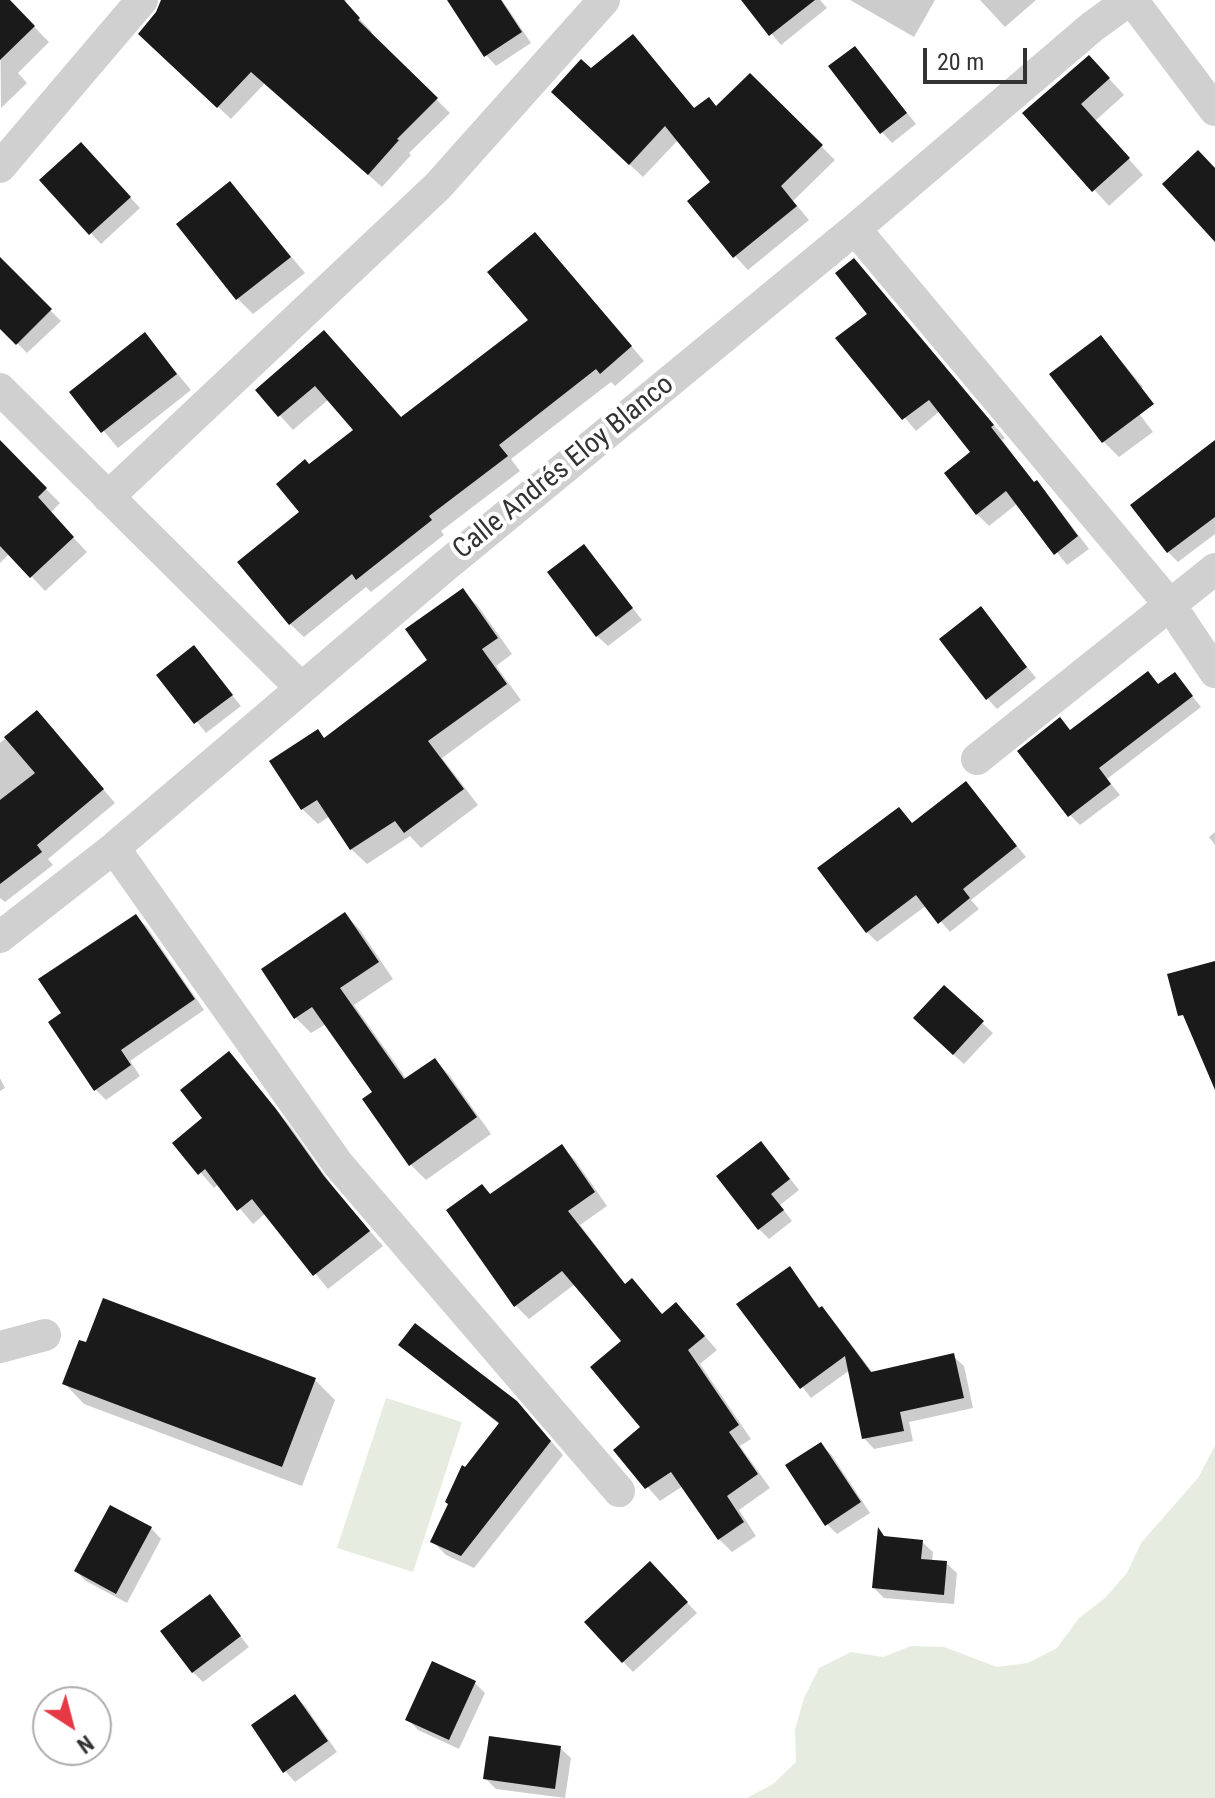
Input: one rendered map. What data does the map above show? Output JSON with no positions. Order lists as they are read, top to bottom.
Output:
{
  "streets": {
    "street": ["Calle Andrés Eloy Blanco"]
  },
  "scale_bar": "20 m",
  "north": "bottom right"
}
